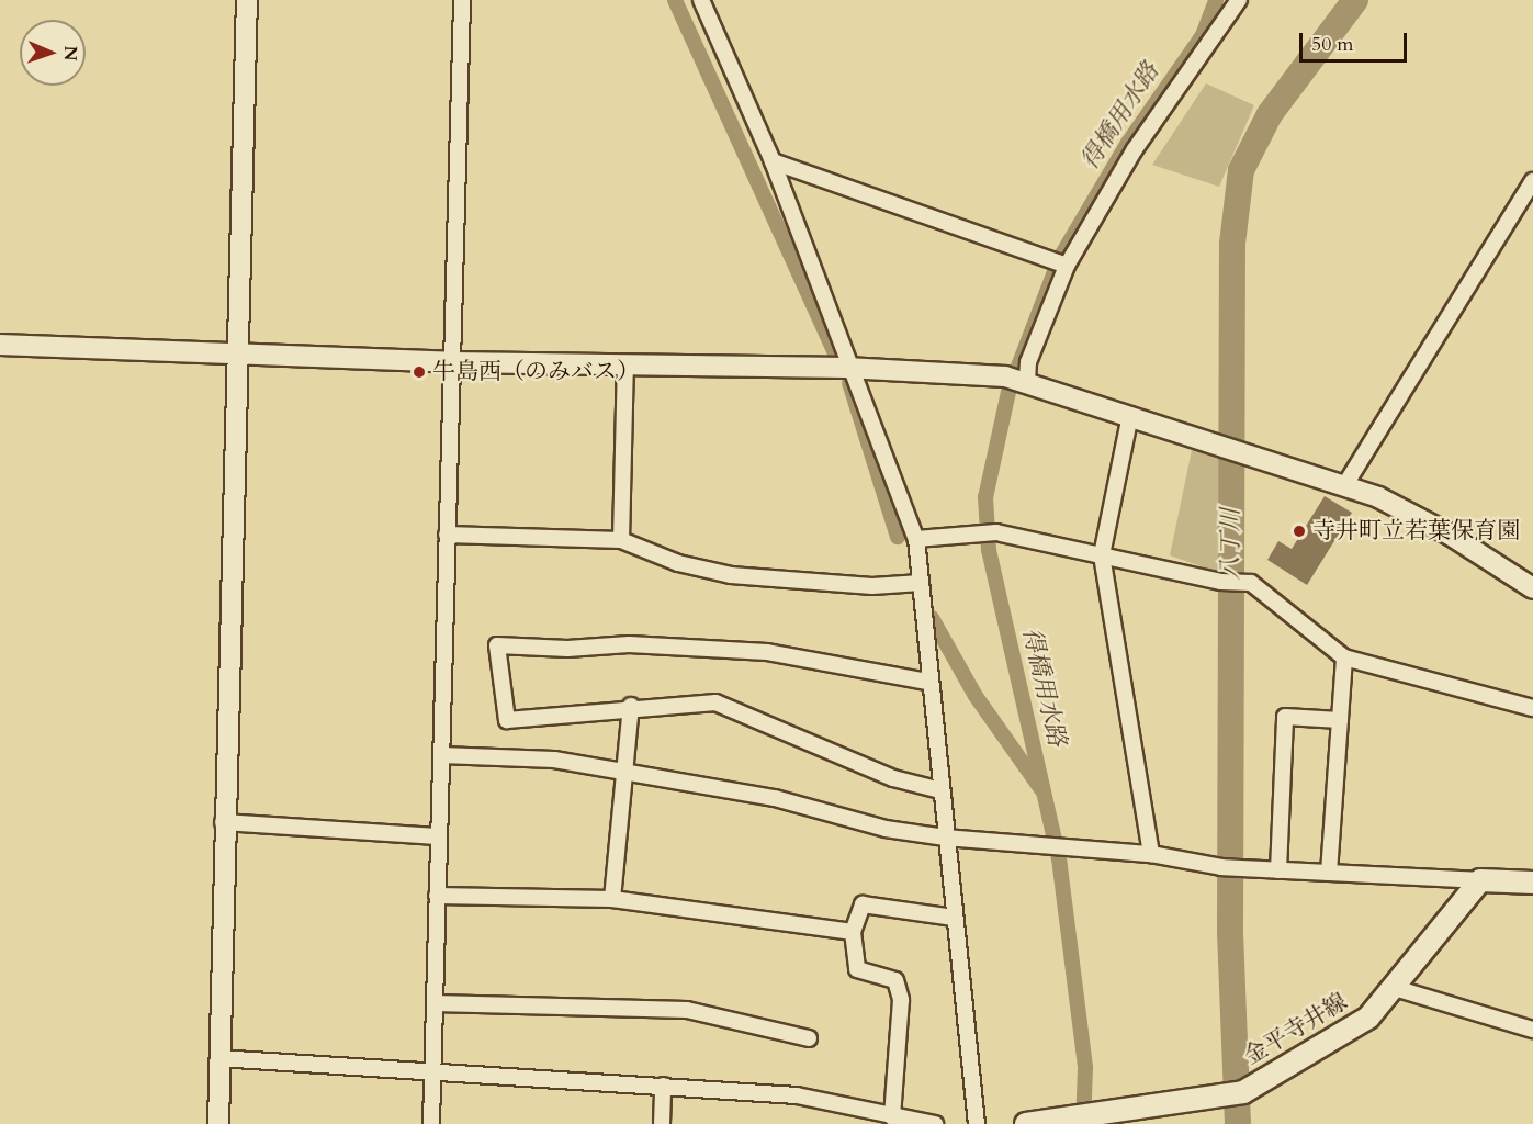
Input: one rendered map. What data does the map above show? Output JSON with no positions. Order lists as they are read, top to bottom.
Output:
{
  "streets": {
    "main road": ["金平寺井線"]
  },
  "water": ["得橋用水路", "八丁川"],
  "places": ["牛島西（のみバス）", "寺井町立若葉保育園"],
  "scale_bar": "50 m",
  "north": "right"
}
